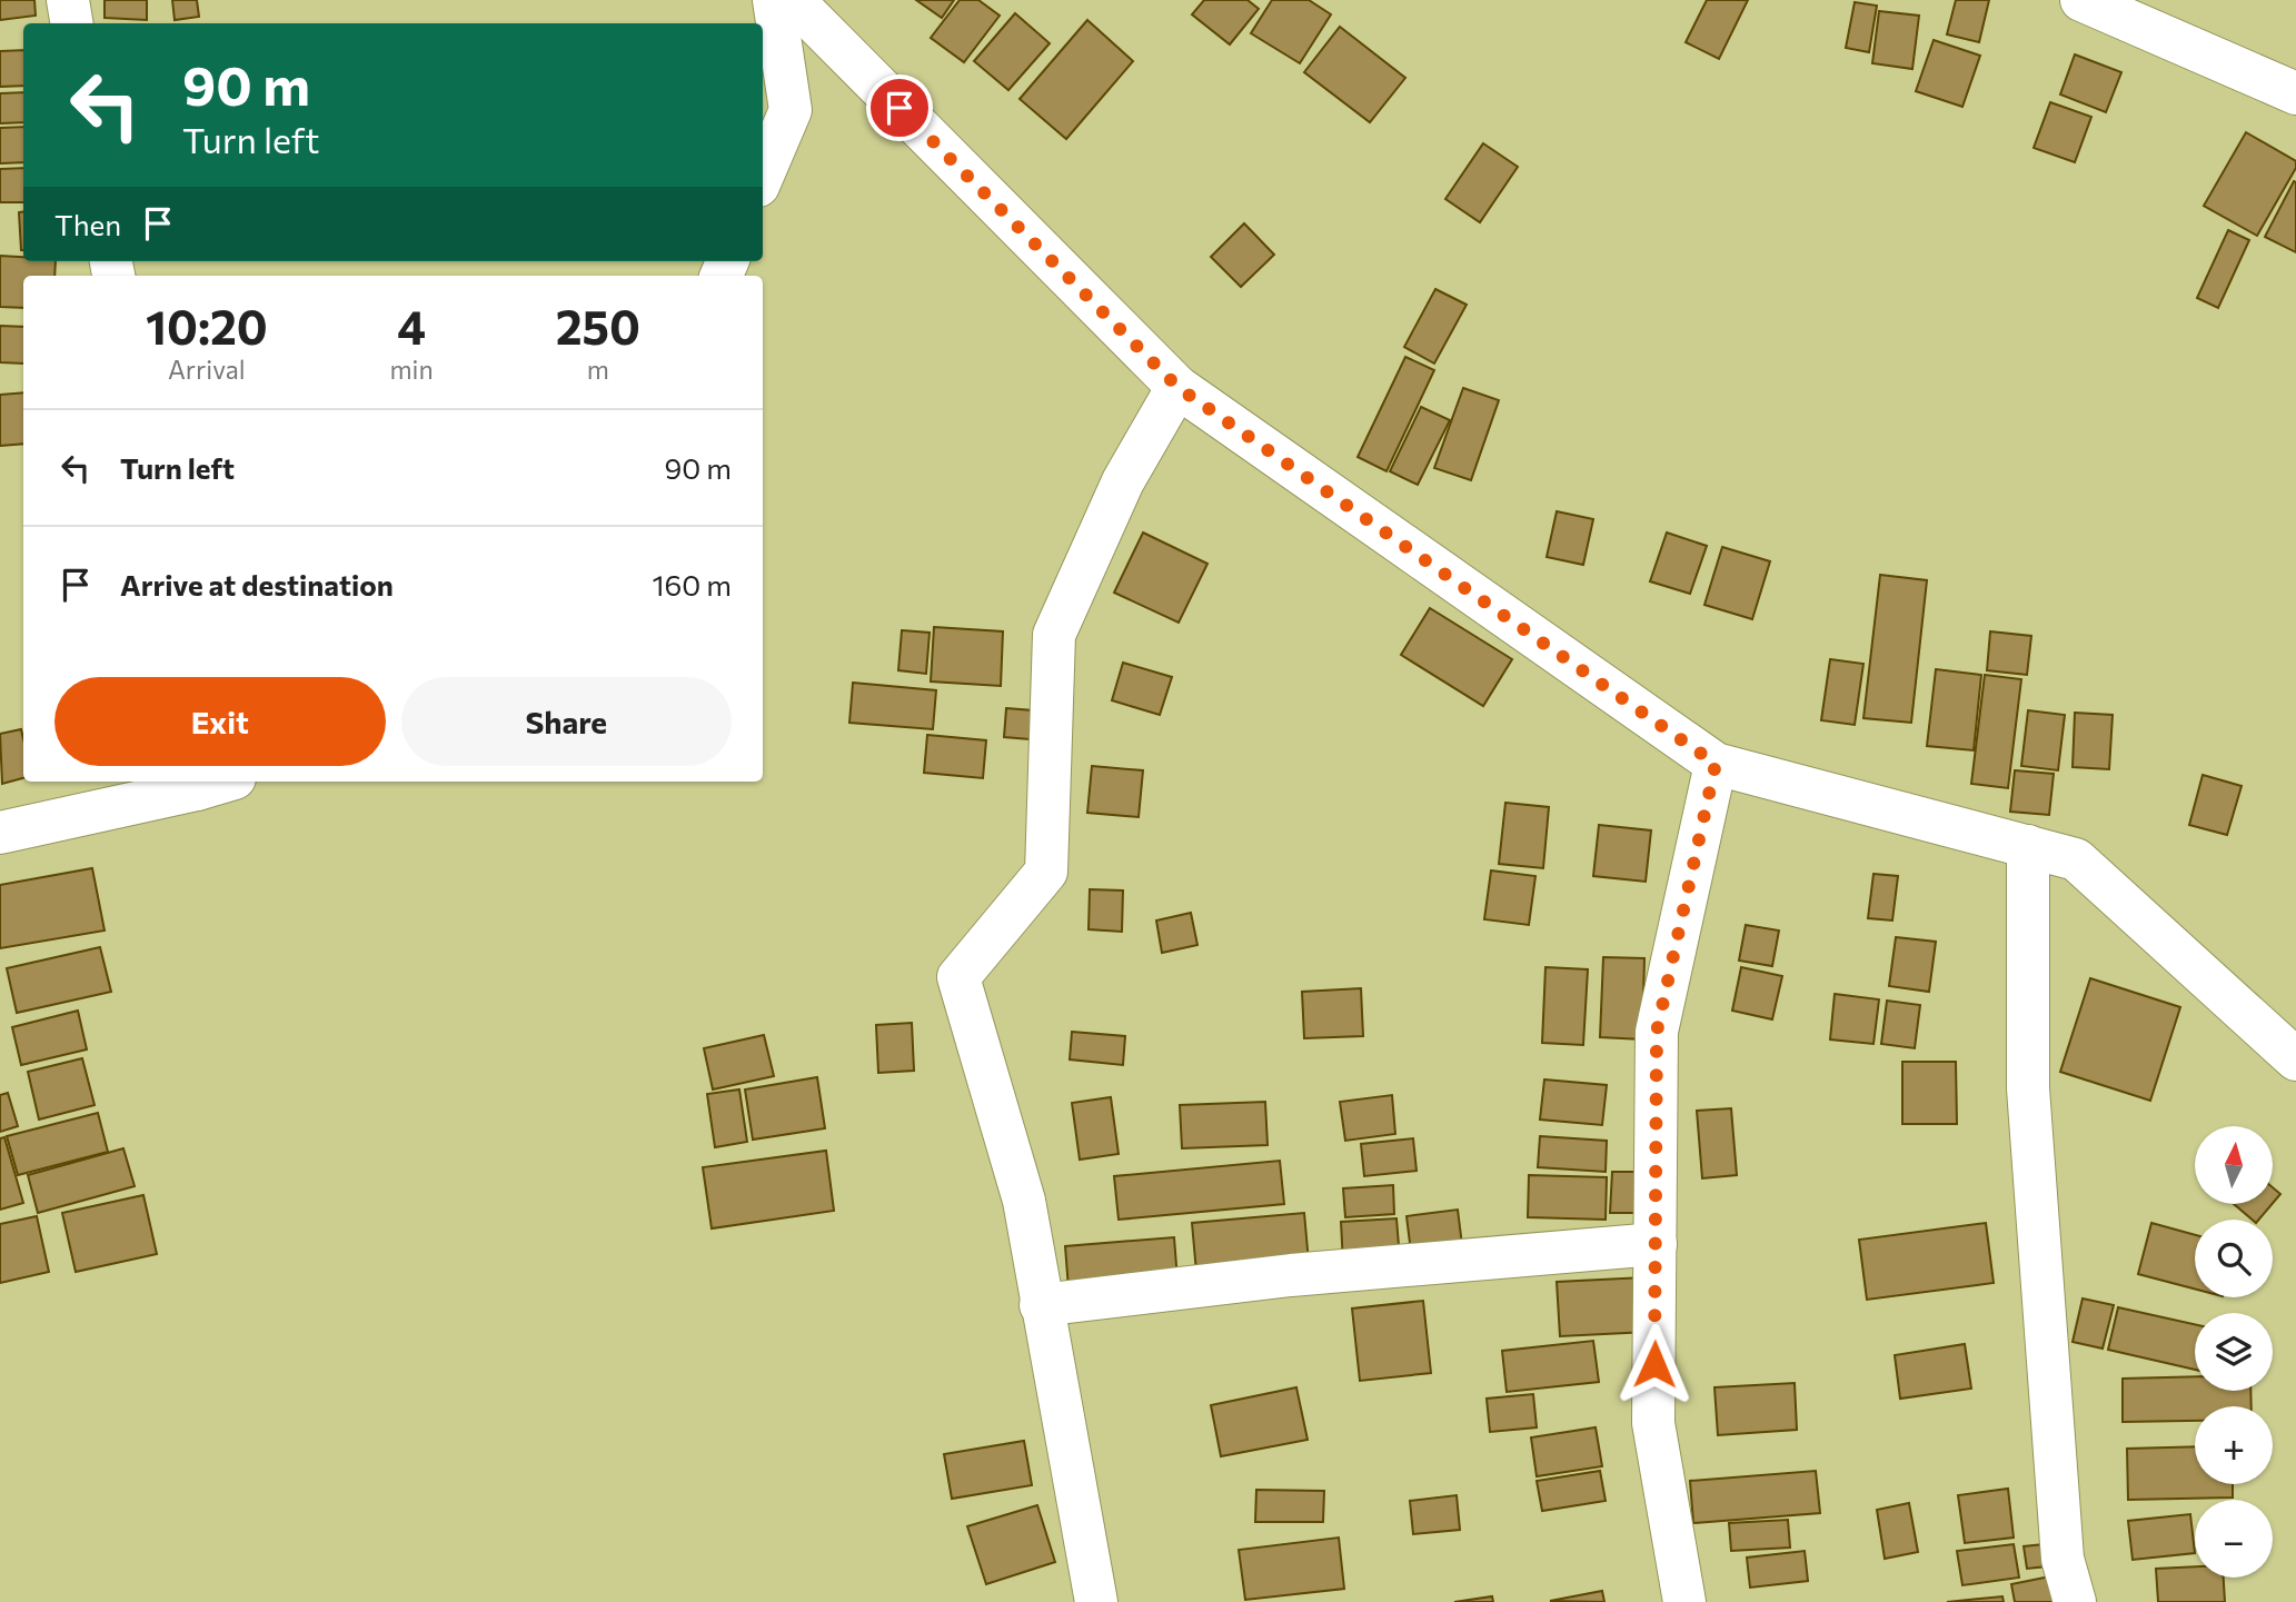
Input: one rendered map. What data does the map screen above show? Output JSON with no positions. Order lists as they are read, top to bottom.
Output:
{
  "north": "top",
  "page": {
    "turn": ["90 m", "Turn left"],
    "then": "Then",
    "eta": [
      "10:20",
      "Arrival",
      "4",
      "min",
      "250",
      "m"
    ],
    "list": [
      {
        "name": "Turn left",
        "value": "90 m"
      },
      {
        "name": "Arrive at destination",
        "value": "160 m"
      }
    ],
    "buttons": ["Exit", "Share"],
    "map_buttons": ["+", "−"]
  }
}
